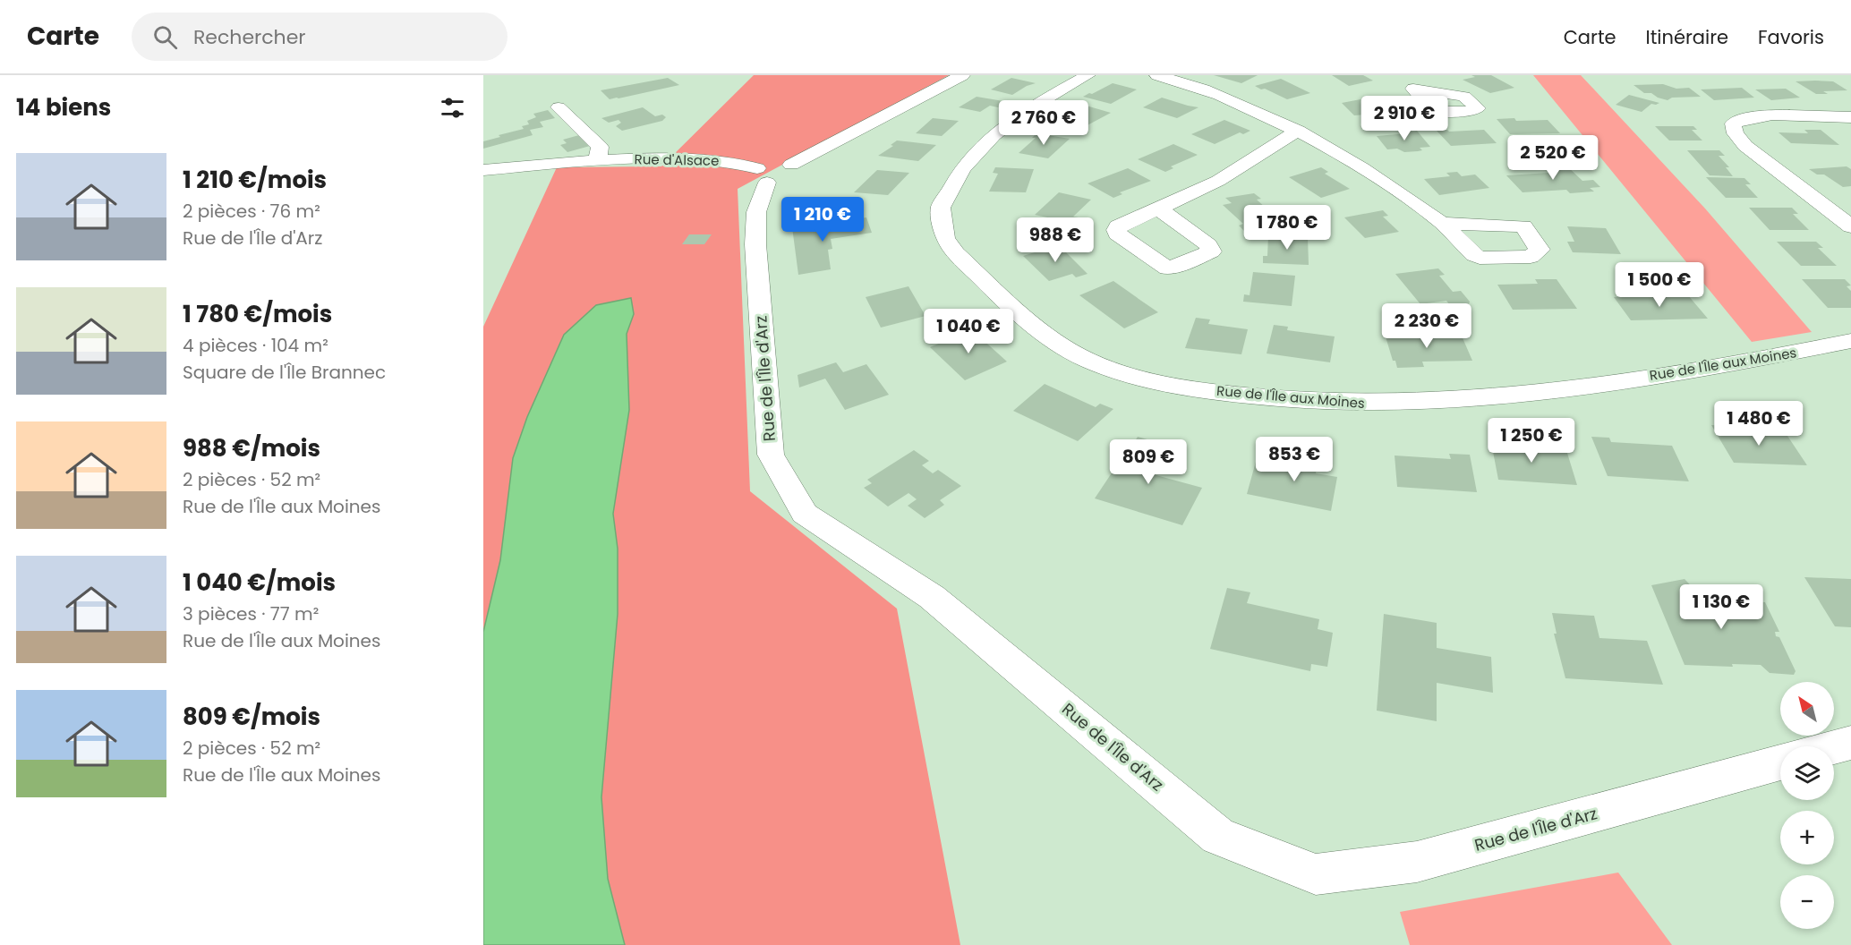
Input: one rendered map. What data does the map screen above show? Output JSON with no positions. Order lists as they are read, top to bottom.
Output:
{
  "streets": {
    "street": ["Rue d'Alsace", "Rue de l'Île aux Moines", "Rue de l'Île d'Arz"]
  },
  "crossings": [
    ["Rue d'Alsace", "Rue de l'Île d'Arz"]
  ],
  "north": "top left",
  "page": {
    "header": "Carte",
    "search": "Rechercher",
    "nav": ["Carte", "Itinéraire", "Favoris"],
    "heading": "14 biens",
    "price": [
      "2 910 €",
      "2 760 €",
      "2 520 €",
      "1 210 €",
      "1 780 €",
      "988 €",
      "1 500 €",
      "2 230 €",
      "1 040 €",
      "1 480 €",
      "1 250 €",
      "853 €",
      "809 €",
      "1 130 €"
    ],
    "list": [
      {
        "name": "1 210 €/mois",
        "note": "2 pièces · 76 m² · Rue de l'Île d'Arz"
      },
      {
        "name": "1 780 €/mois",
        "note": "4 pièces · 104 m² · Square de l'Île Brannec"
      },
      {
        "name": "988 €/mois",
        "note": "2 pièces · 52 m² · Rue de l'Île aux Moines"
      },
      {
        "name": "1 040 €/mois",
        "note": "3 pièces · 77 m² · Rue de l'Île aux Moines"
      },
      {
        "name": "809 €/mois",
        "note": "2 pièces · 52 m² · Rue de l'Île aux Moines"
      }
    ],
    "map_buttons": ["+", "−"]
  }
}
